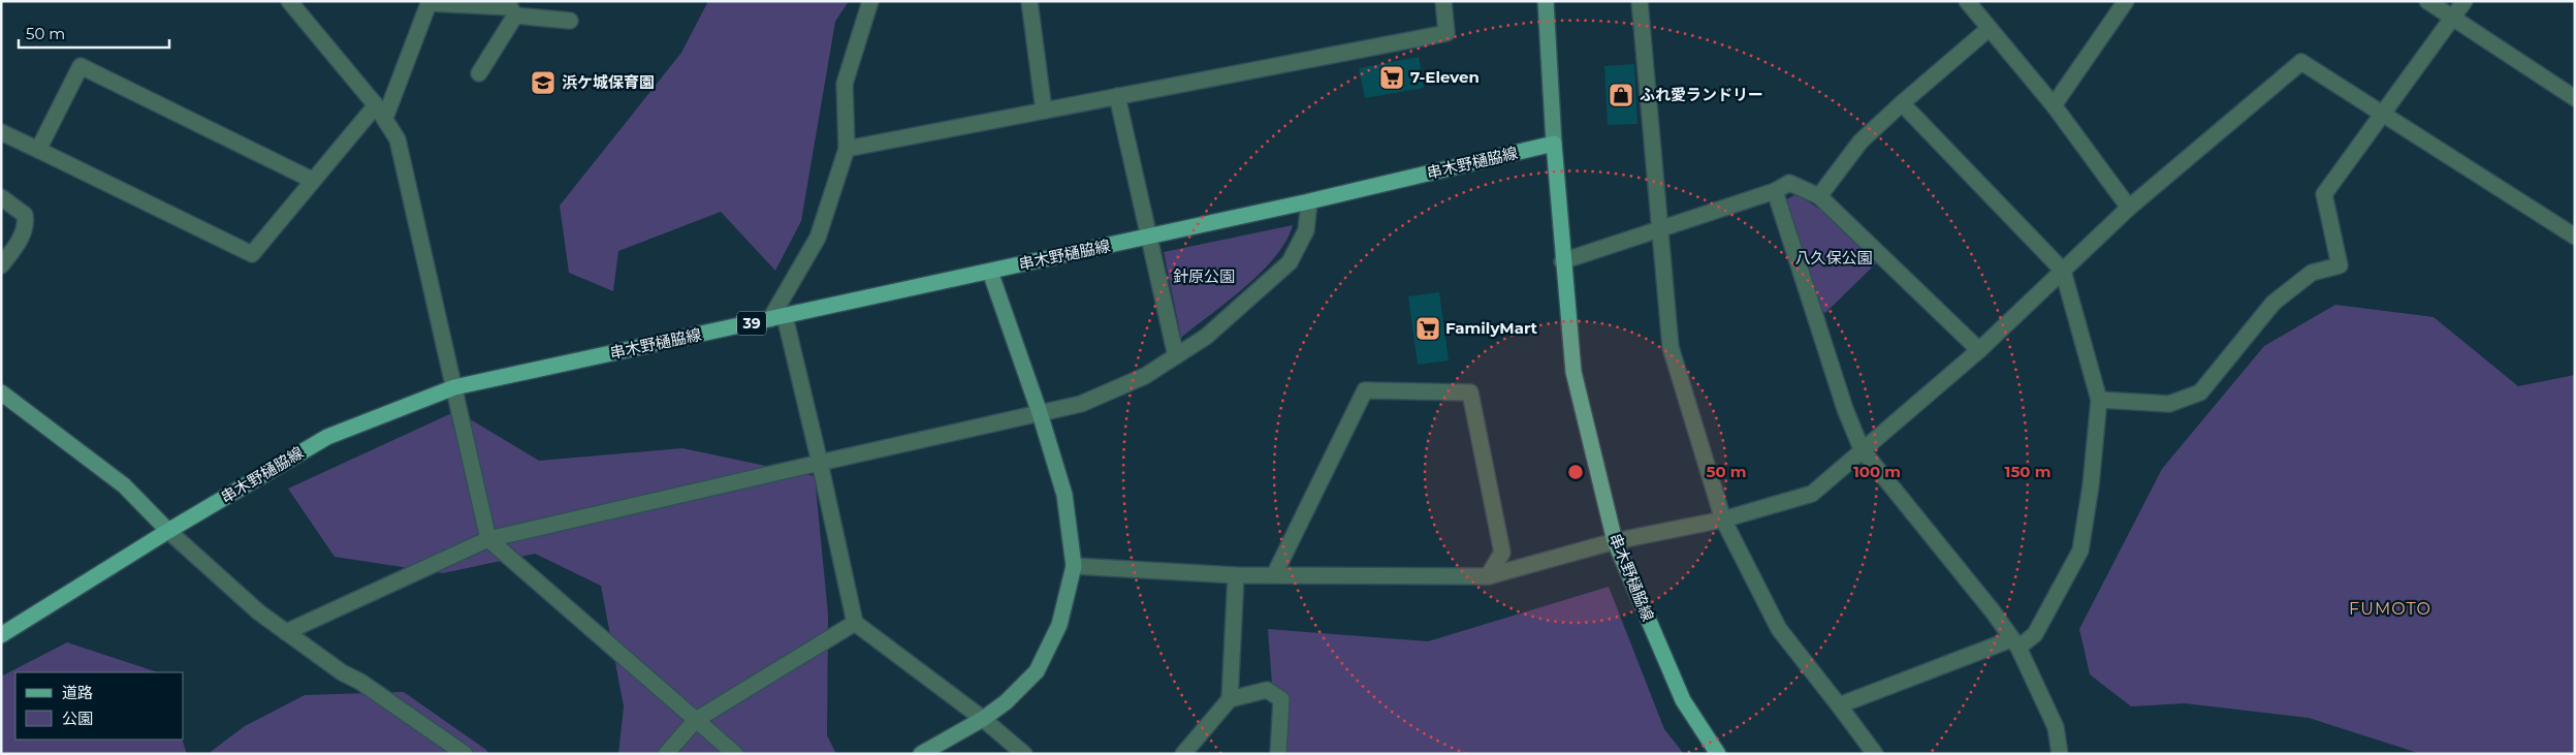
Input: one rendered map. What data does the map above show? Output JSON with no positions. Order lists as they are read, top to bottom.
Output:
{
  "streets": {
    "main road": ["串木野樋脇線", "39"]
  },
  "districts": ["FUMOTO"],
  "parks": ["八久保公園", "針原公園"],
  "places": {
    "supermarket": ["7-Eleven", "FamilyMart"],
    "school or university": ["浜ケ城保育園"],
    "shop": ["ふれ愛ランドリー"]
  },
  "legend": ["道路", "公園"],
  "scale_bar": "50 m",
  "rings": ["50 m", "100 m", "150 m"]
}
